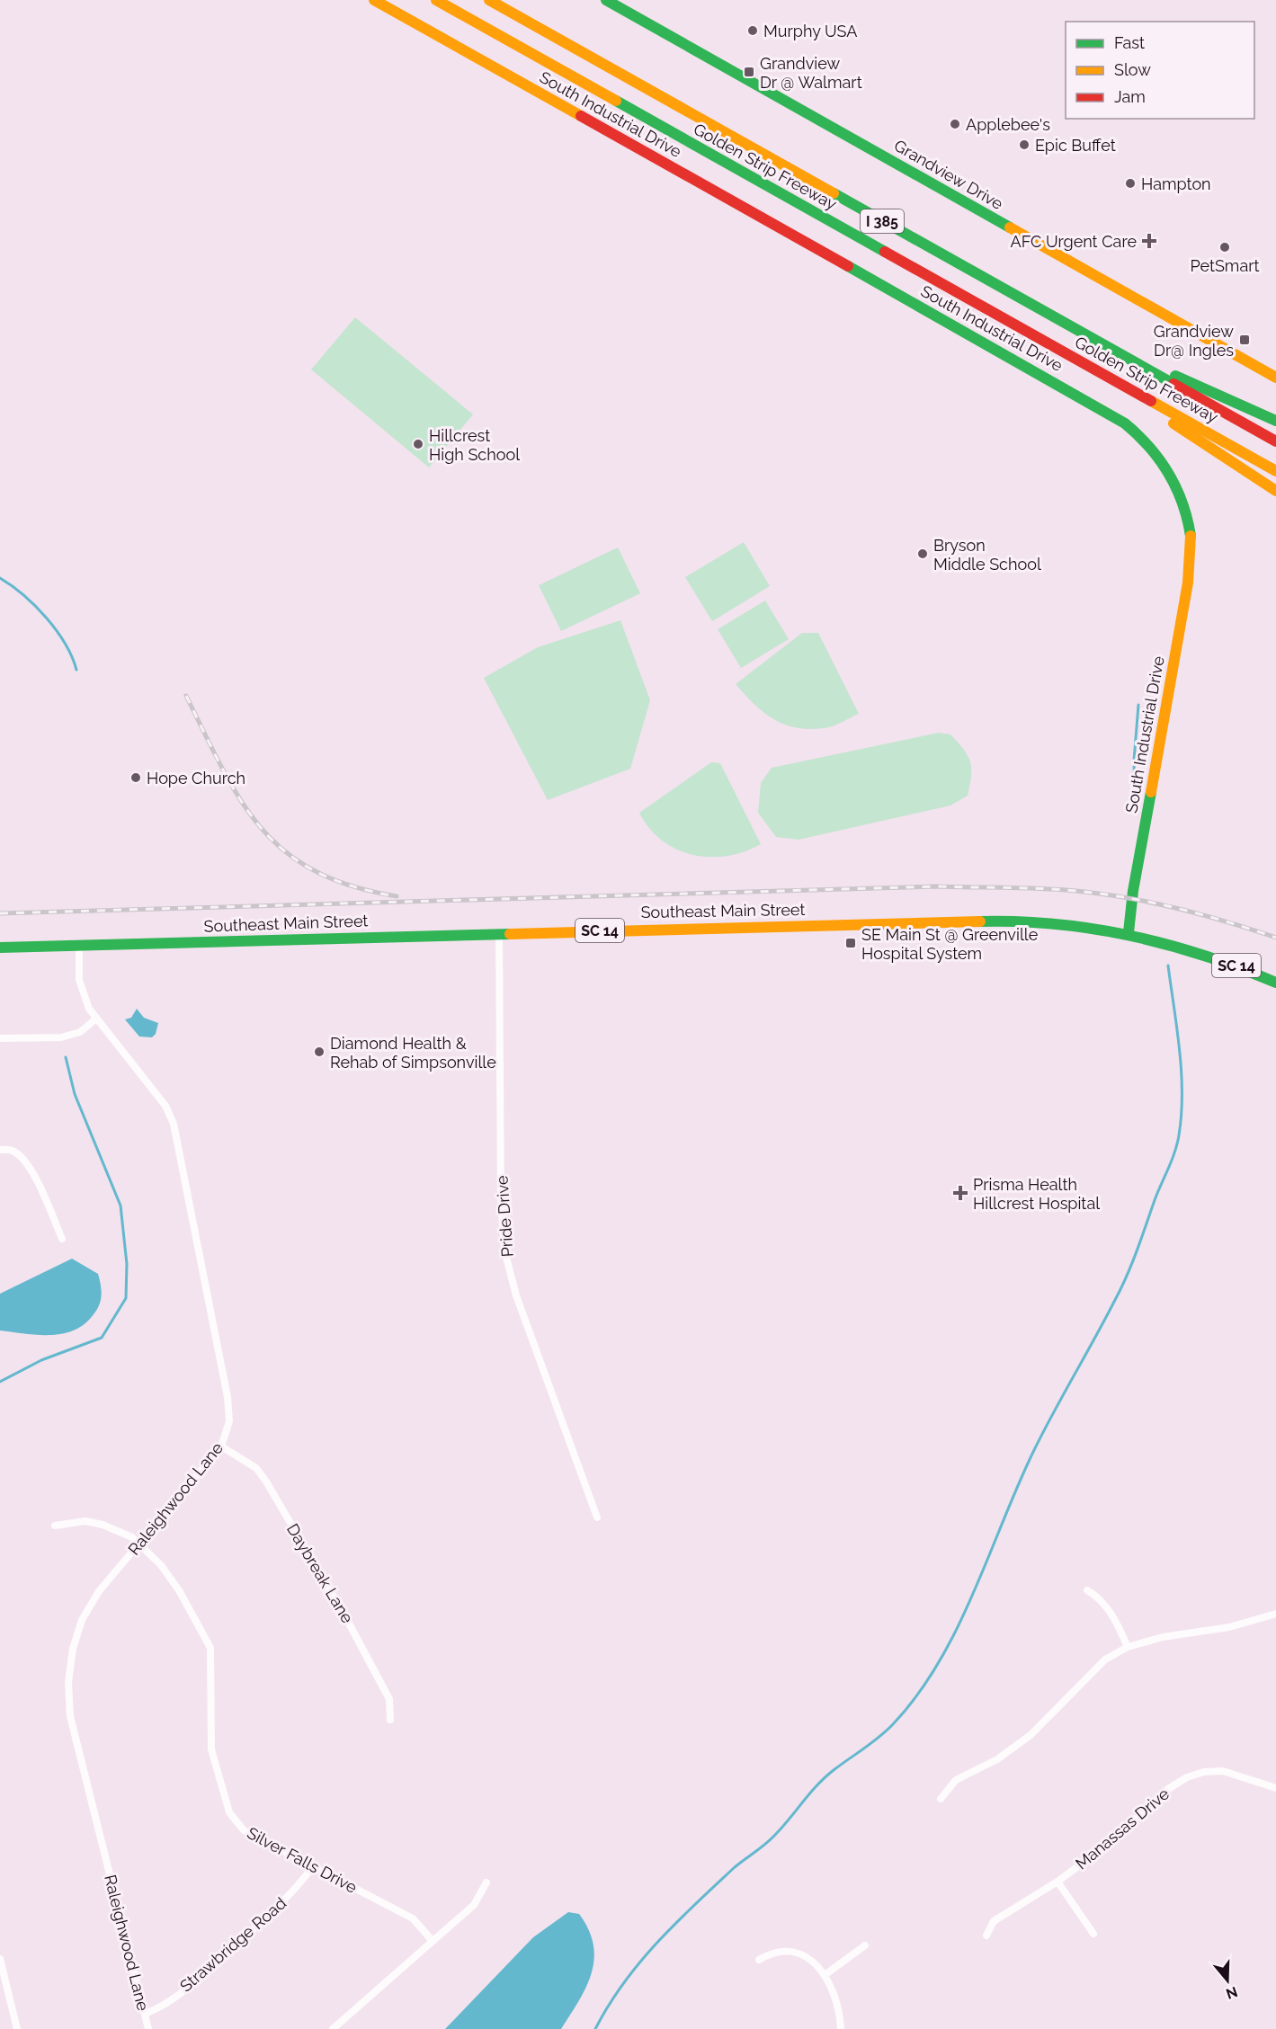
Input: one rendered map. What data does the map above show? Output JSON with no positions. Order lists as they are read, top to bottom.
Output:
{
  "streets": {
    "main road": [
      "South Industrial Drive",
      "Golden Strip Freeway",
      "Grandview Drive",
      "I 385",
      "Southeast Main Street",
      "SC 14"
    ],
    "street": [
      "Pride Drive",
      "Raleighwood Lane",
      "Daybreak Lane",
      "Manassas Drive",
      "Silver Falls Drive",
      "Strawbridge Road"
    ]
  },
  "crossings": [
    ["South Industrial Drive", "Southeast Main Street"],
    ["Southeast Main Street", "Pride Drive"],
    ["Southeast Main Street", "Raleighwood Lane"],
    ["Raleighwood Lane", "Daybreak Lane"],
    ["Raleighwood Lane", "Silver Falls Drive"],
    ["Raleighwood Lane", "Strawbridge Road"],
    ["Silver Falls Drive", "Strawbridge Road"]
  ],
  "places": {
    "other": [
      "Murphy USA",
      "Applebee's",
      "Epic Buffet",
      "Hampton",
      "PetSmart",
      "Hillcrest High School",
      "Bryson Middle School",
      "Hope Church",
      "Diamond Health & Rehab of Simpsonville"
    ],
    "transit": ["Grandview Dr @ Walmart", "Grandview Dr@ Ingles", "SE Main St @ Greenville Hospital System"],
    "health": ["AFC Urgent Care", "Prisma Health Hillcrest Hospital"]
  },
  "legend": ["Fast", "Slow", "Jam"],
  "north": "bottom"
}
